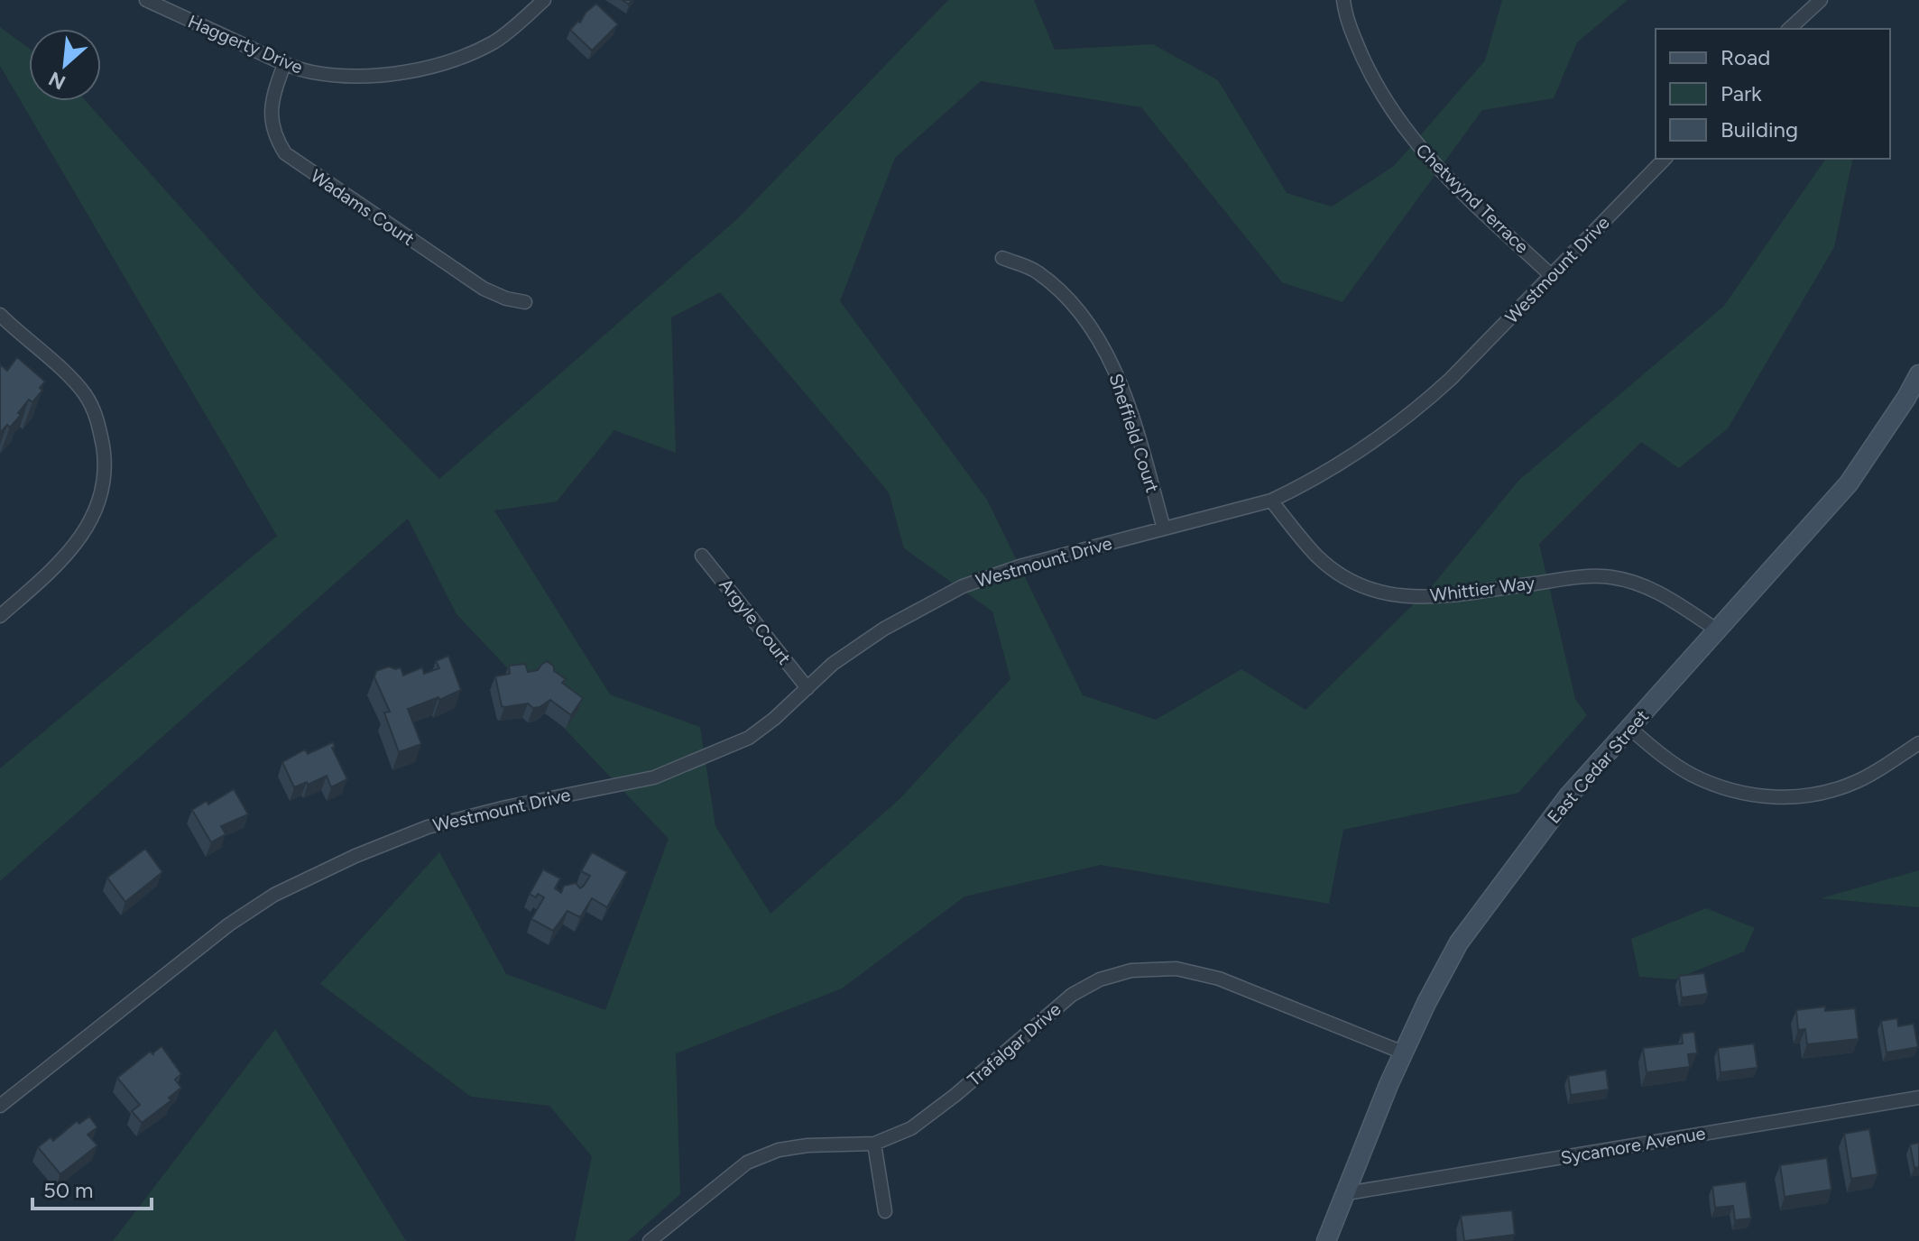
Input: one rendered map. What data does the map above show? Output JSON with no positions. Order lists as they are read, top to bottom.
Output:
{
  "streets": {
    "main road": ["East Cedar Street"],
    "street": [
      "Haggerty Drive",
      "Chetwynd Terrace",
      "Wadams Court",
      "Westmount Drive",
      "Sheffield Court",
      "Whittier Way",
      "Argyle Court",
      "Trafalgar Drive",
      "Sycamore Avenue"
    ]
  },
  "crossings": [
    ["Haggerty Drive", "Wadams Court"],
    ["Chetwynd Terrace", "Westmount Drive"],
    ["Westmount Drive", "Sheffield Court"],
    ["Westmount Drive", "Whittier Way"],
    ["Westmount Drive", "Argyle Court"],
    ["Whittier Way", "East Cedar Street"],
    ["East Cedar Street", "Trafalgar Drive"],
    ["East Cedar Street", "Sycamore Avenue"]
  ],
  "legend": ["Road", "Park", "Building"],
  "scale_bar": "50 m",
  "north": "bottom left"
}
